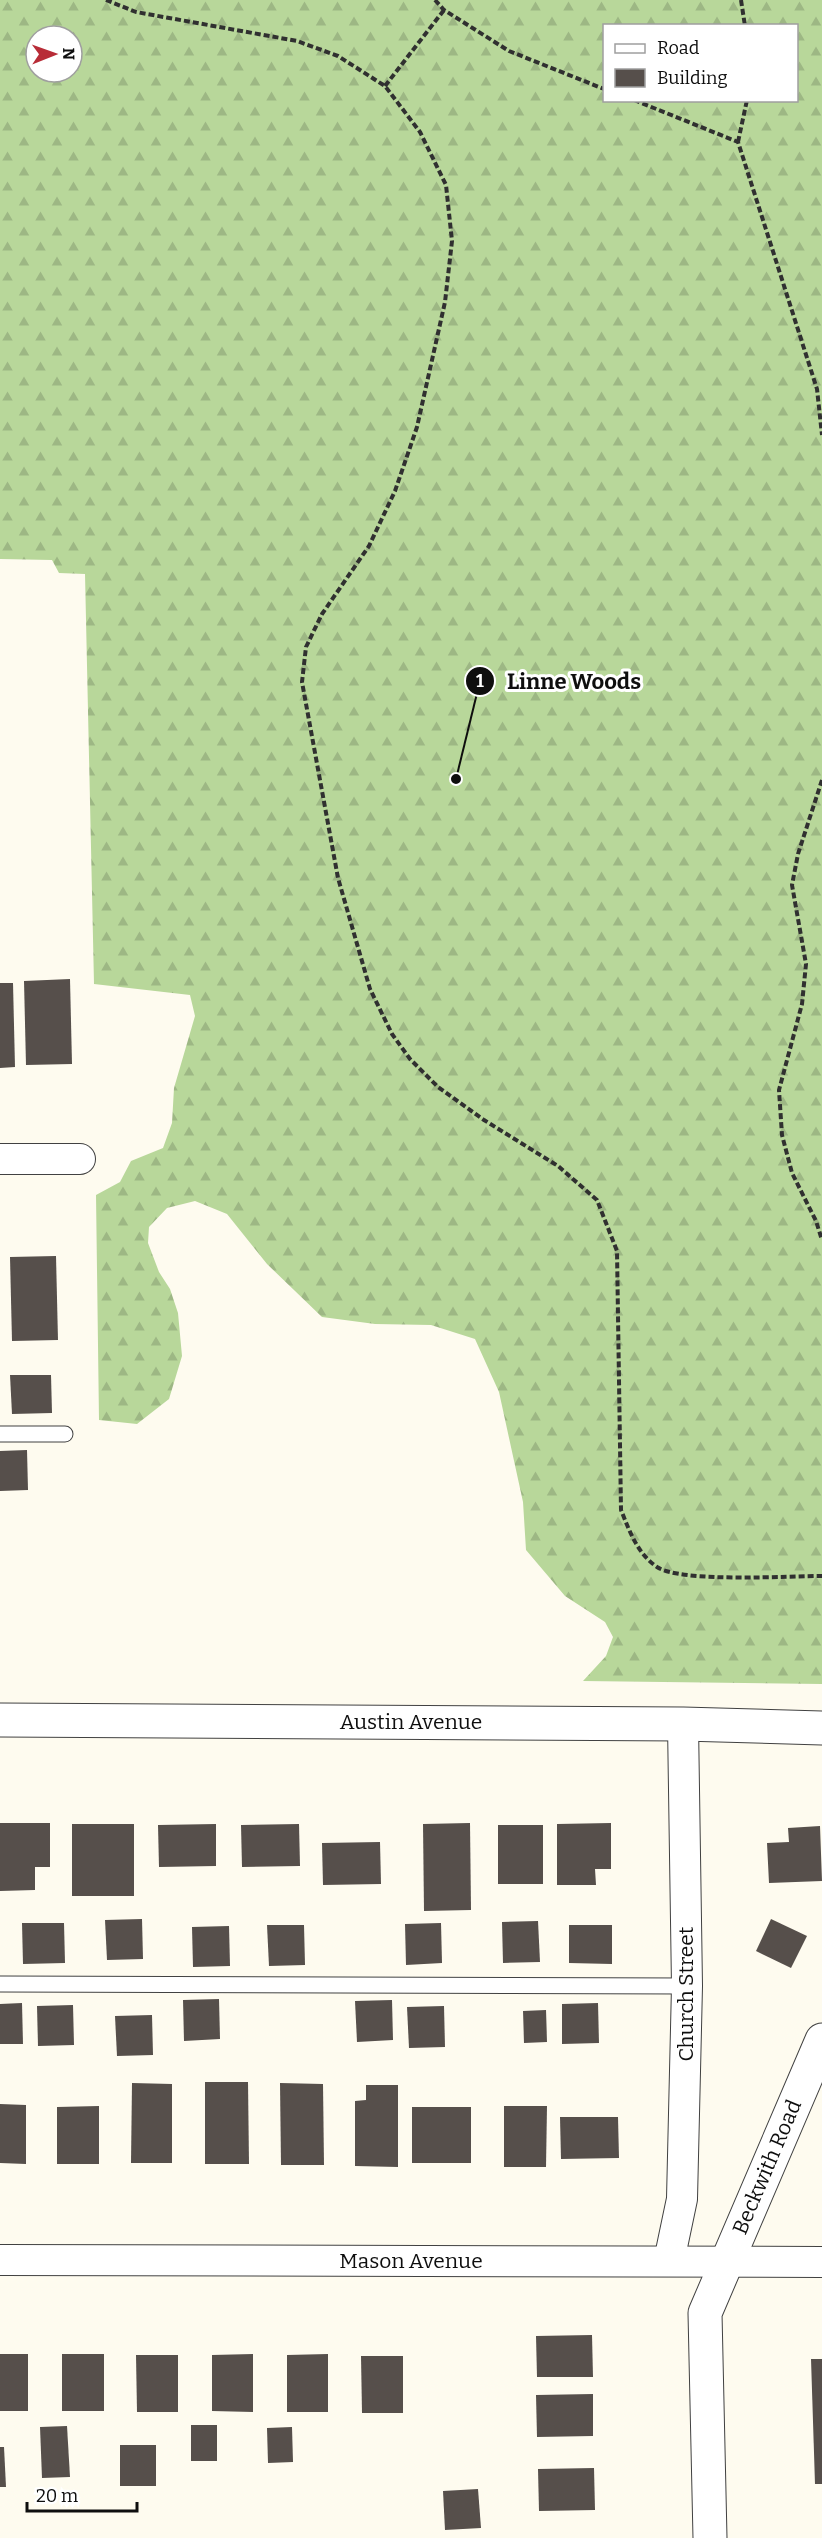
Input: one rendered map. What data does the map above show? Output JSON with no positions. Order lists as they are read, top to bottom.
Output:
{
  "streets": {
    "street": [
      "Austin Avenue",
      "Church Street",
      "Beckwith Road",
      "Mason Avenue"
    ]
  },
  "crossings": [
    ["Austin Avenue", "Church Street"],
    ["Church Street", "Mason Avenue"],
    ["Beckwith Road", "Mason Avenue"]
  ],
  "places": ["Linne Woods"],
  "legend": ["Road", "Building"],
  "scale_bar": "20 m",
  "north": "right"
}
